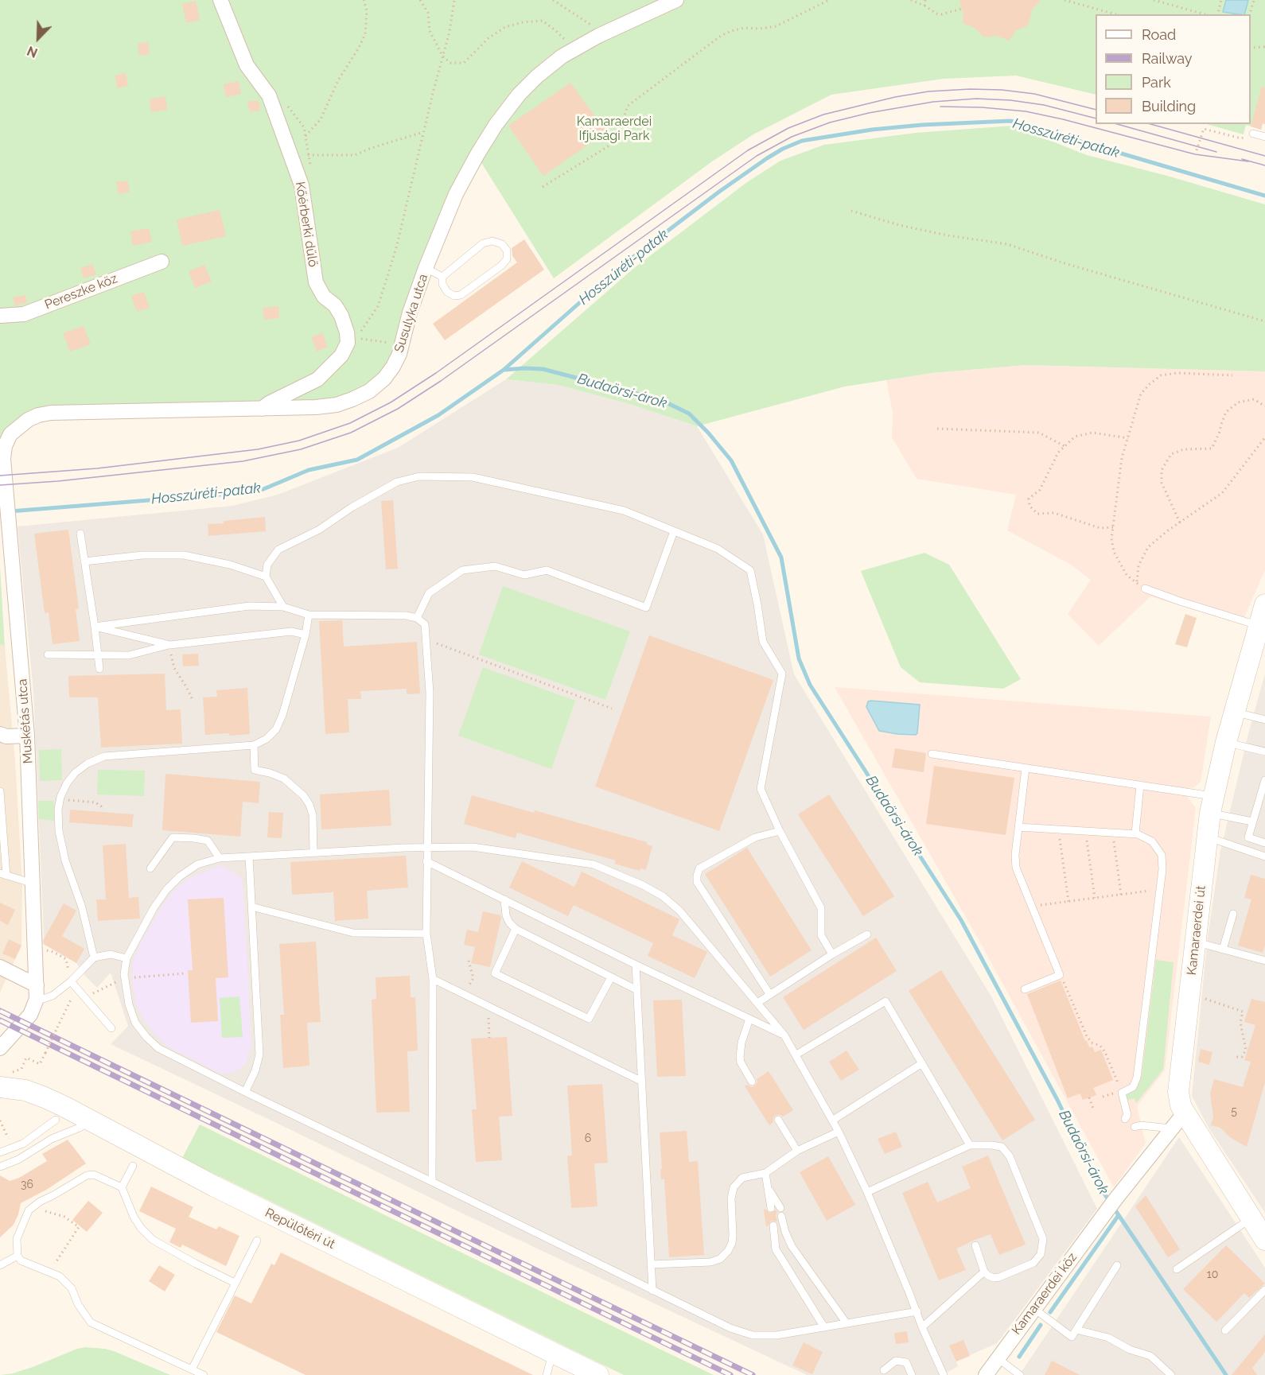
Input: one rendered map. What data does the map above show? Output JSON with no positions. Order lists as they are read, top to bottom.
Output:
{
  "streets": {
    "street": [
      "Kőérberki dűlő",
      "Pereszke köz",
      "Susulyka utca",
      "Muskétás utca",
      "Kamaraerdei út",
      "Repülőtéri út",
      "Kamaraerdei köz"
    ]
  },
  "crossings": [
    ["Susulyka utca", "Muskétás utca"]
  ],
  "water": ["Hosszúréti-patak", "Budaörsi-árok"],
  "parks": ["Kamaraerdei Ifjúsági Park"],
  "house_numbers": [
    "5",
    "6",
    "36",
    "10"
  ],
  "legend": [
    "Road",
    "Railway",
    "Park",
    "Building"
  ],
  "north": "bottom left"
}
